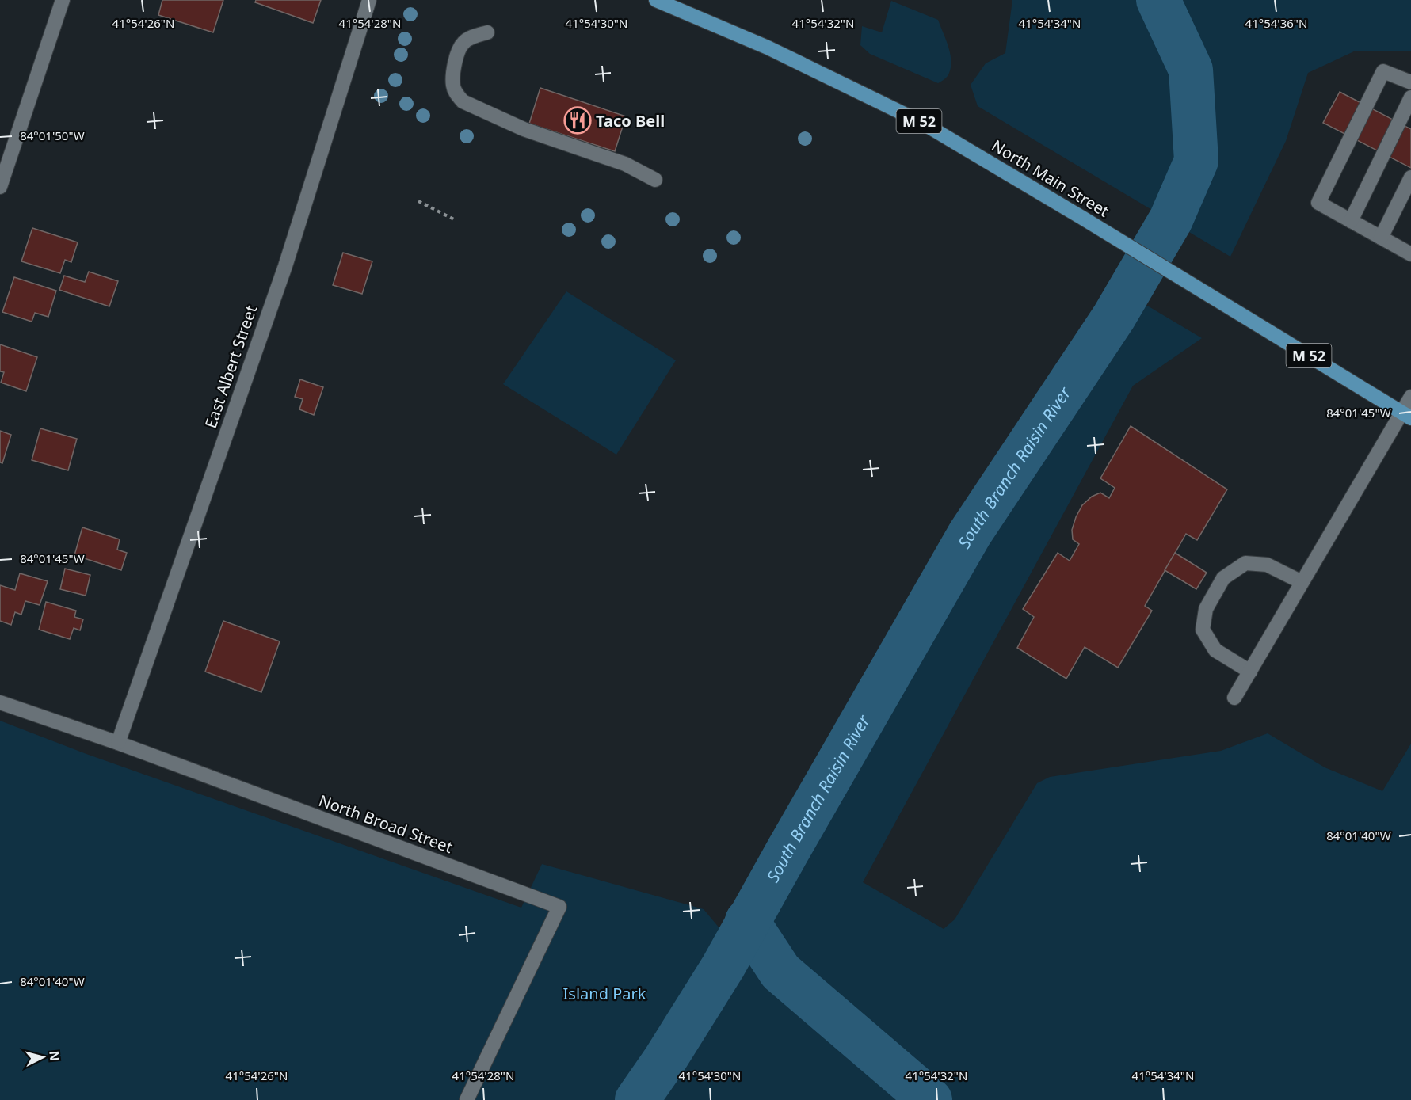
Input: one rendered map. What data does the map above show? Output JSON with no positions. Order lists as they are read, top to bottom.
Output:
{
  "streets": {
    "main road": ["M 52", "North Main Street"],
    "street": ["East Albert Street", "North Broad Street"]
  },
  "crossings": [
    ["East Albert Street", "North Broad Street"]
  ],
  "water": ["South Branch Raisin River"],
  "parks": ["Island Park"],
  "places": {
    "restaurant": ["Taco Bell"]
  },
  "north": "right",
  "coordinates": [
    "41°54'26\"N",
    "41°54'28\"N",
    "41°54'30\"N",
    "41°54'32\"N",
    "41°54'34\"N",
    "41°54'36\"N",
    "84°01'50\"W",
    "84°01'45\"W",
    "84°01'40\"W"
  ]
}
